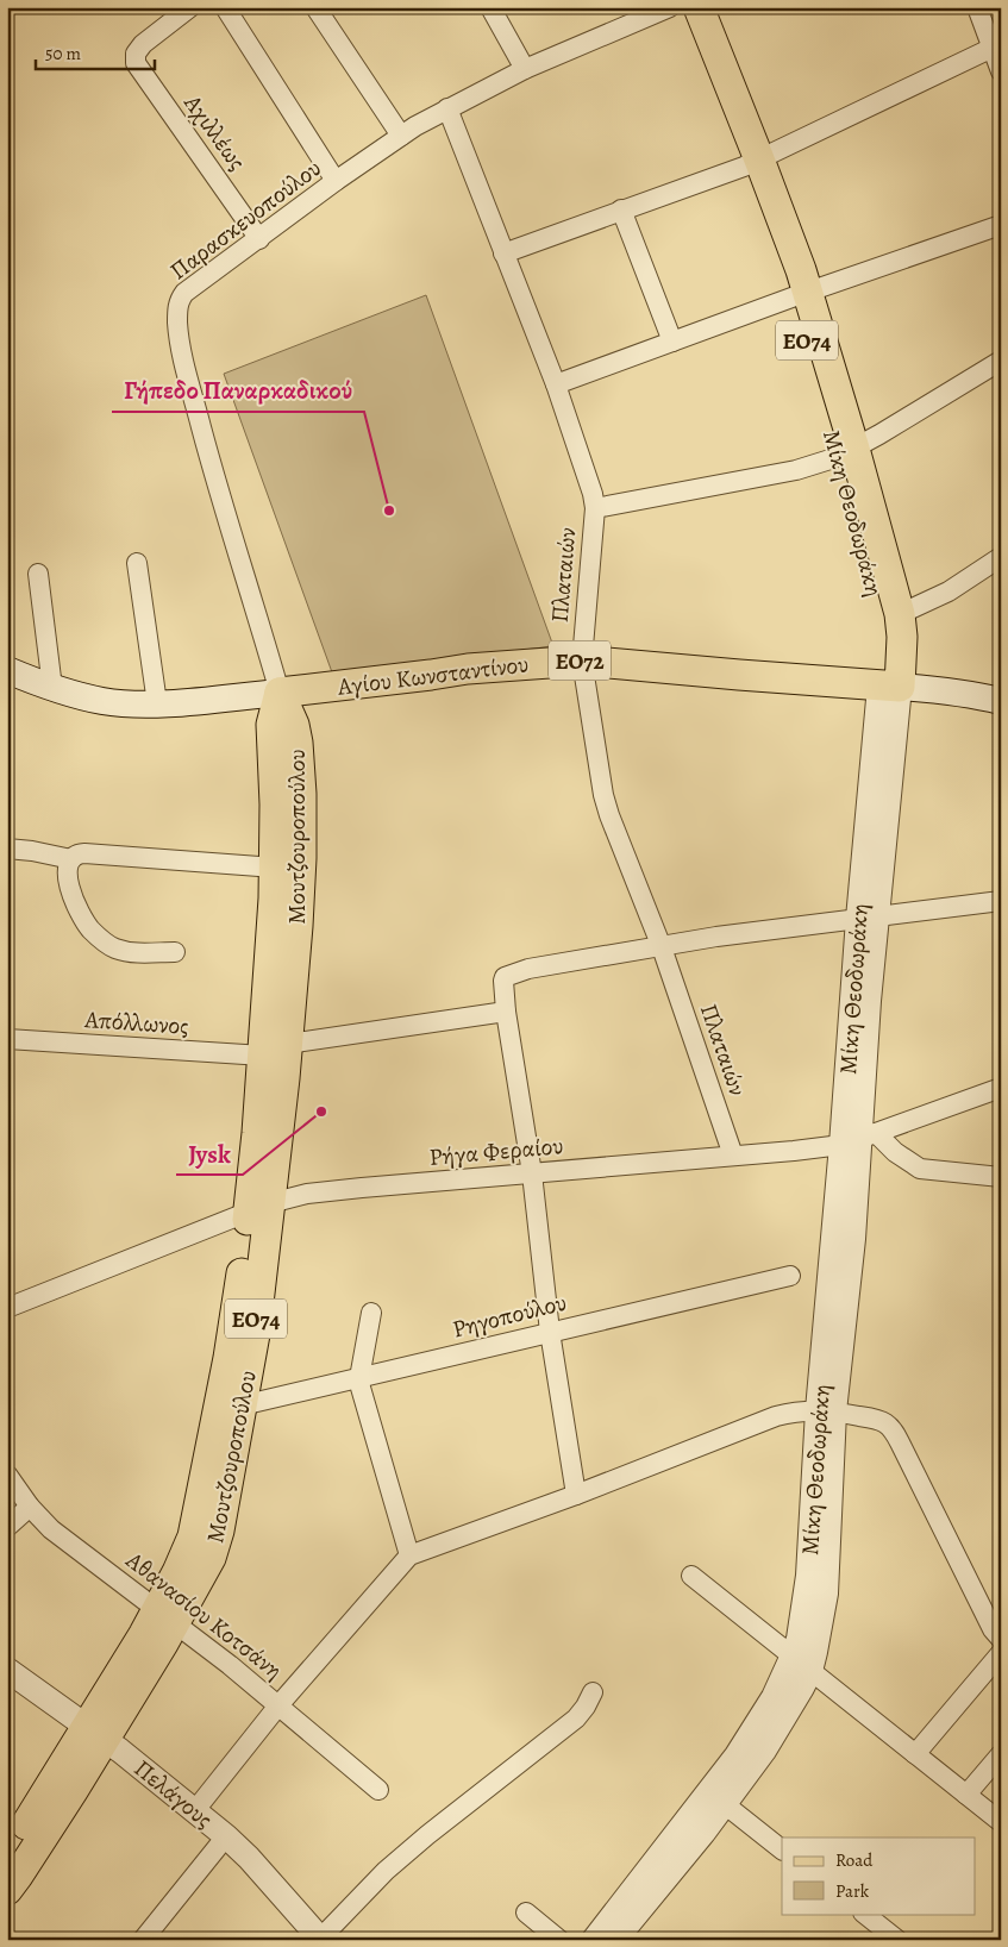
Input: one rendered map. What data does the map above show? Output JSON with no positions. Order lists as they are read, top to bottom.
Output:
{
  "streets": {
    "main road": [
      "ΕΟ74",
      "Μίκη Θεοδωράκη",
      "ΕΟ72",
      "Αγίου Κωνσταντίνου",
      "Μουτζουροπούλου"
    ],
    "street": [
      "Αχιλλέως",
      "Παρασκευοπούλου",
      "Πλαταιών",
      "Απόλλωνος",
      "Ρήγα Φεραίου",
      "Ρηγοπούλου",
      "Αθανασίου Κοτσάνη",
      "Πελάγους"
    ]
  },
  "crossings": [
    ["Αχιλλέως", "Παρασκευοπούλου"],
    ["Παρασκευοπούλου", "Πλαταιών"],
    ["Παρασκευοπούλου", "Αγίου Κωνσταντίνου"],
    ["Παρασκευοπούλου", "Μουτζουροπούλου"],
    ["Μίκη Θεοδωράκη", "ΕΟ72"],
    ["Μίκη Θεοδωράκη", "Αγίου Κωνσταντίνου"],
    ["Μίκη Θεοδωράκη", "Ρήγα Φεραίου"],
    ["Πλαταιών", "Αγίου Κωνσταντίνου"],
    ["Πλαταιών", "Ρήγα Φεραίου"],
    ["ΕΟ72", "Αγίου Κωνσταντίνου"],
    ["Αγίου Κωνσταντίνου", "Μουτζουροπούλου"],
    ["Μουτζουροπούλου", "Απόλλωνος"],
    ["Μουτζουροπούλου", "Ρήγα Φεραίου"],
    ["Μουτζουροπούλου", "Ρηγοπούλου"],
    ["Μουτζουροπούλου", "Αθανασίου Κοτσάνη"],
    ["Μουτζουροπούλου", "Πελάγους"]
  ],
  "places": ["Γήπεδο Παναρκαδικού", "Jysk"],
  "legend": ["Road", "Park"],
  "scale_bar": "50 m"
}
